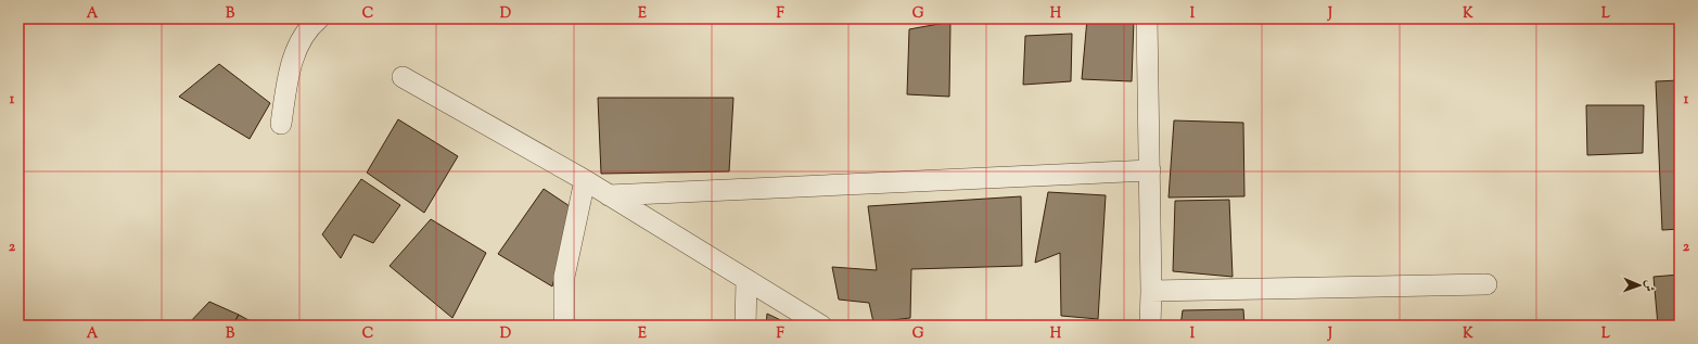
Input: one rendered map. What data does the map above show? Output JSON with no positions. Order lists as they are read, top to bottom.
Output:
{
  "north": "right",
  "grid": {
    "columns": [
      "A",
      "B",
      "C",
      "D",
      "E",
      "F",
      "G",
      "H",
      "I",
      "J",
      "K",
      "L"
    ],
    "rows": ["1", "2"]
  }
}
